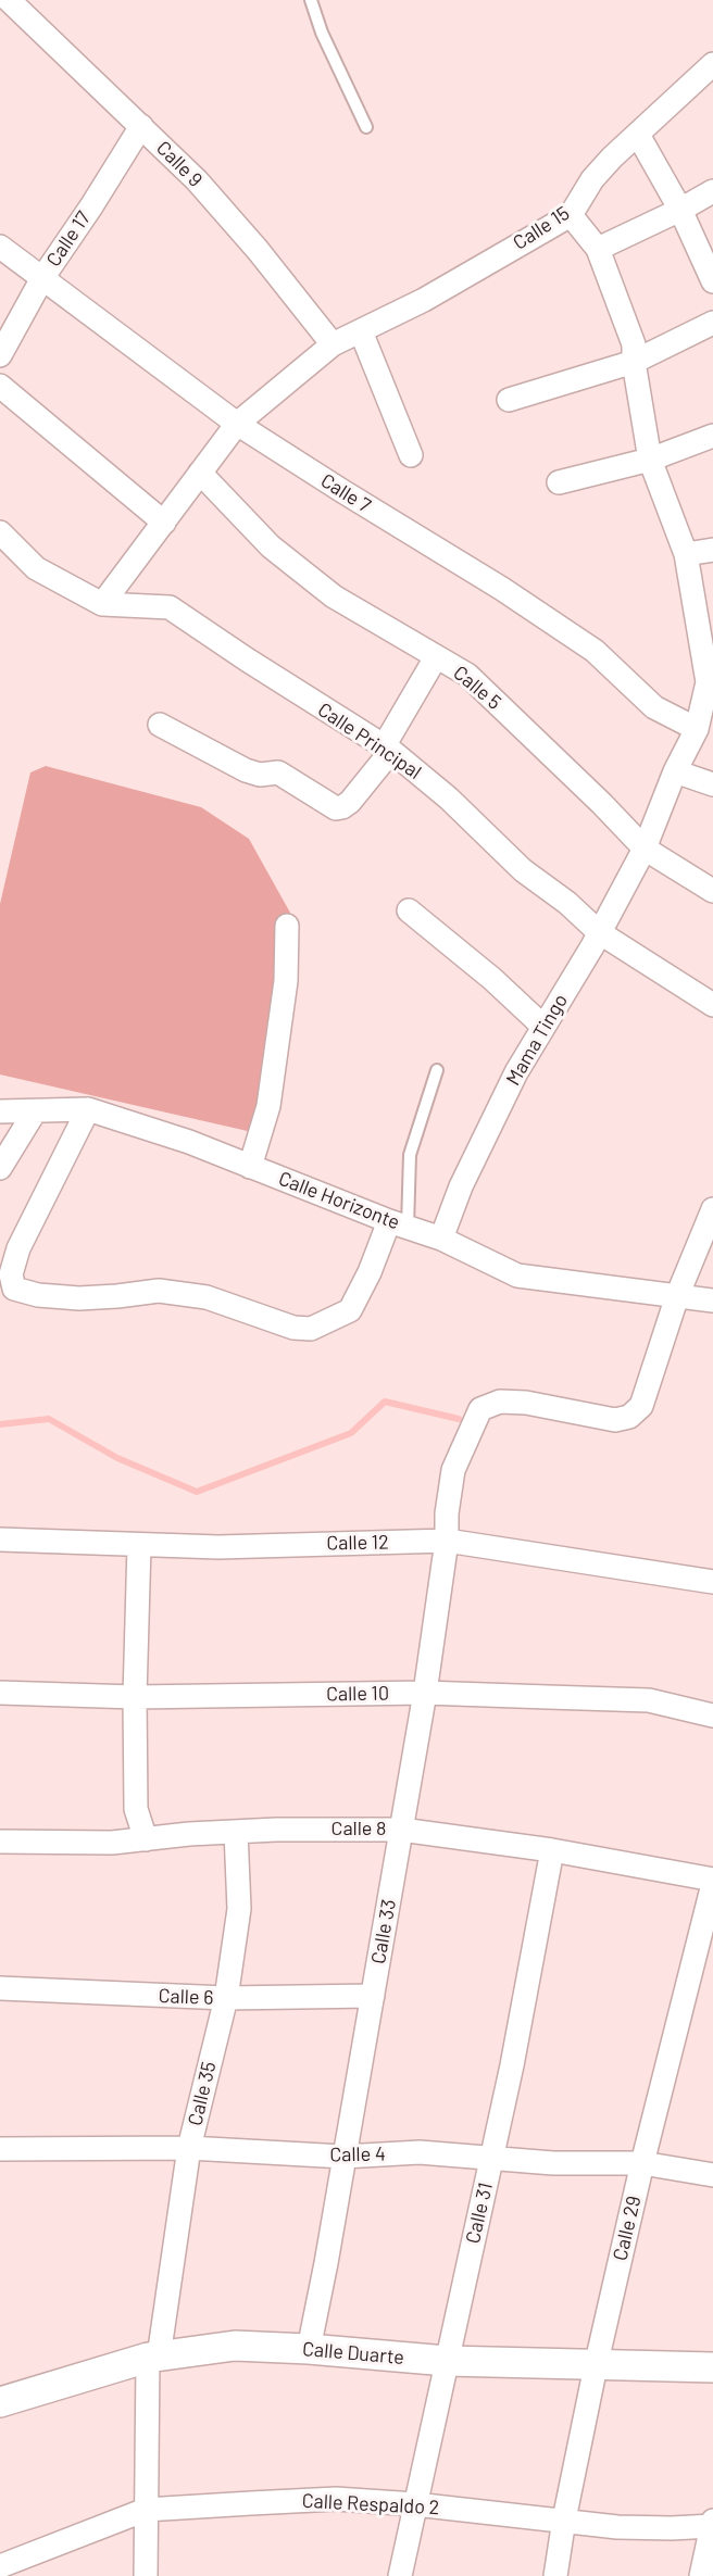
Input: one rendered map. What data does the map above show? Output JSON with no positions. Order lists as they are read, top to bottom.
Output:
{
  "streets": {
    "street": [
      "Calle 9",
      "Calle 15",
      "Calle 17",
      "Calle 7",
      "Calle 5",
      "Calle Principal",
      "Mama Tingo",
      "Calle Horizonte",
      "Calle 12",
      "Calle 10",
      "Calle 8",
      "Calle 33",
      "Calle 6",
      "Calle 35",
      "Calle 4",
      "Calle 31",
      "Calle 29",
      "Calle Duarte",
      "Calle Respaldo 2"
    ]
  },
  "crossings": [
    ["Calle 9", "Calle 15"],
    ["Calle 9", "Calle 17"],
    ["Calle 15", "Calle 7"],
    ["Calle 15", "Calle 5"],
    ["Calle 15", "Calle Principal"],
    ["Calle 15", "Mama Tingo"],
    ["Calle 17", "Calle 7"],
    ["Calle 7", "Mama Tingo"],
    ["Calle 5", "Mama Tingo"],
    ["Calle Principal", "Mama Tingo"],
    ["Mama Tingo", "Calle Horizonte"],
    ["Calle Horizonte", "Calle 33"],
    ["Calle 12", "Calle 33"],
    ["Calle 10", "Calle 33"],
    ["Calle 8", "Calle 33"],
    ["Calle 8", "Calle 35"],
    ["Calle 8", "Calle 31"],
    ["Calle 8", "Calle 29"],
    ["Calle 33", "Calle 6"],
    ["Calle 33", "Calle 4"],
    ["Calle 33", "Calle Duarte"],
    ["Calle 6", "Calle 35"],
    ["Calle 35", "Calle 4"],
    ["Calle 35", "Calle Duarte"],
    ["Calle 35", "Calle Respaldo 2"],
    ["Calle 4", "Calle 31"],
    ["Calle 4", "Calle 29"],
    ["Calle 31", "Calle Duarte"],
    ["Calle 31", "Calle Respaldo 2"],
    ["Calle 29", "Calle Duarte"],
    ["Calle 29", "Calle Respaldo 2"]
  ]
}
